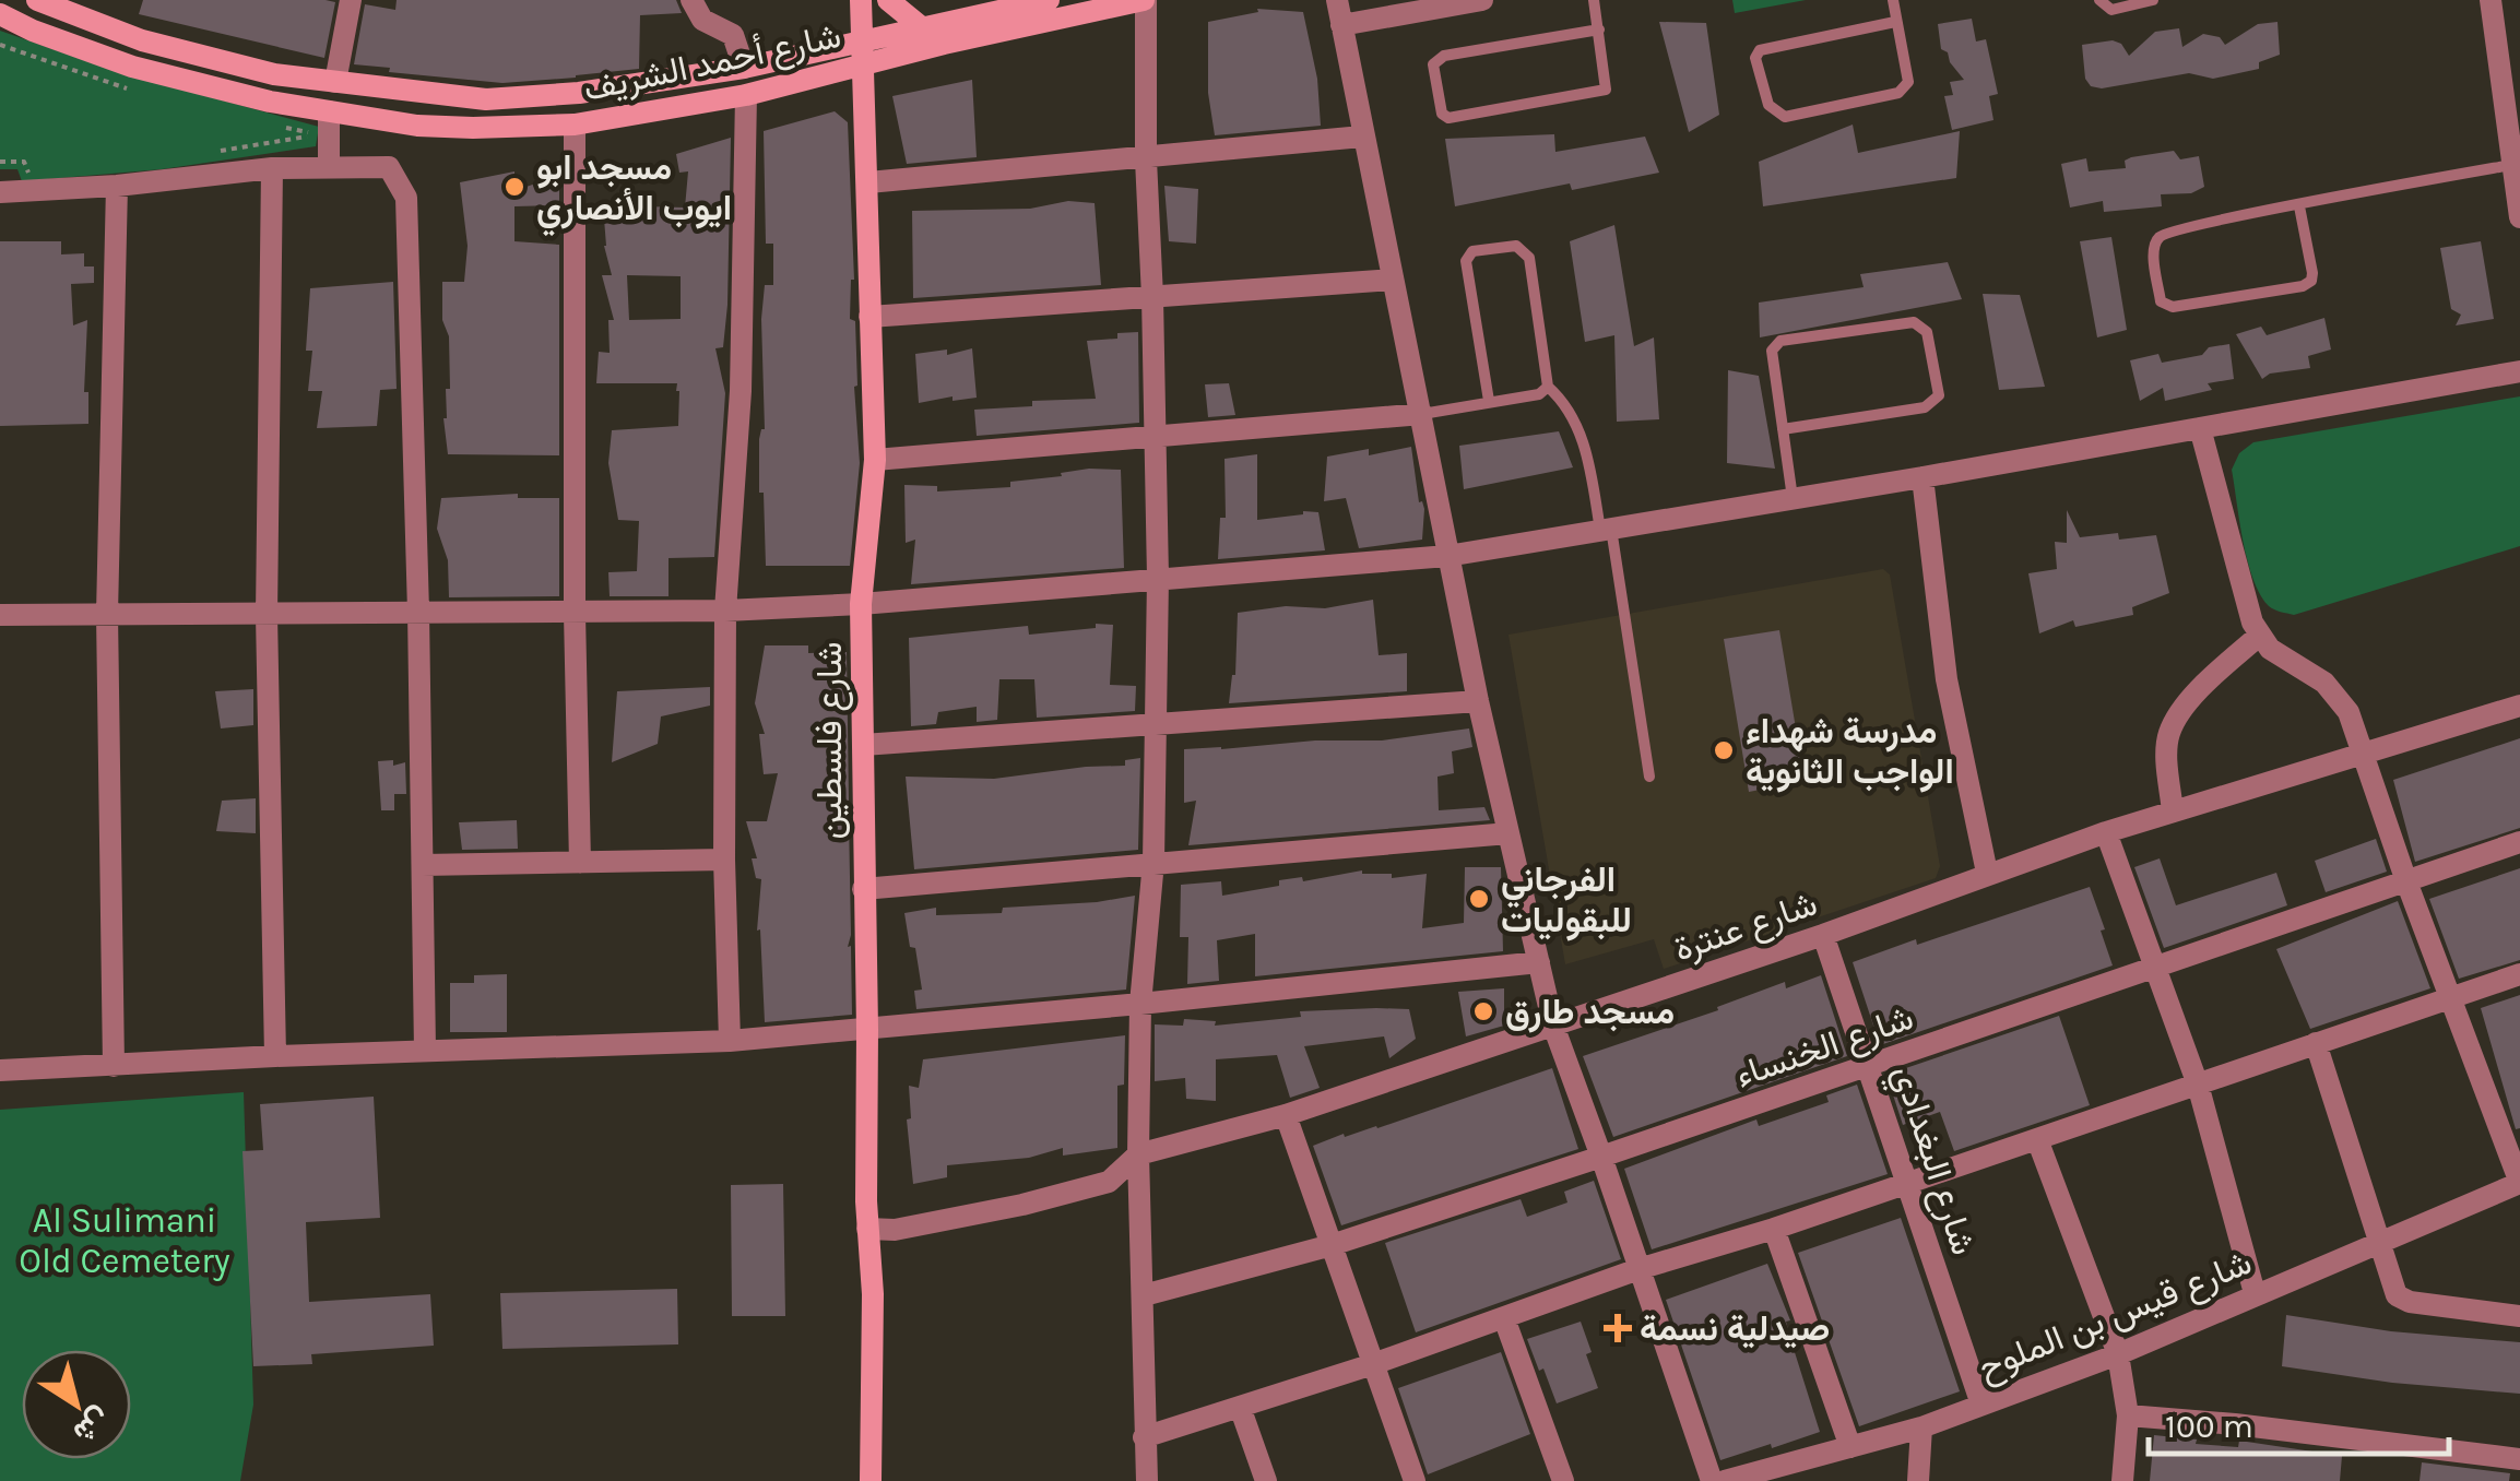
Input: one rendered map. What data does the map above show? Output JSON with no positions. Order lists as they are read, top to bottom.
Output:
{
  "streets": {
    "street": [
      "شارع أحمد الشريف",
      "شارع فلسطين",
      "شارع عنترة",
      "شارع الخنساء",
      "شارع البغدادي",
      "شارع قيس بن الملوح"
    ]
  },
  "crossings": [
    ["شارع أحمد الشريف", "شارع فلسطين"],
    ["شارع فلسطين", "شارع عنترة"],
    ["شارع عنترة", "شارع البغدادي"],
    ["شارع الخنساء", "شارع البغدادي"],
    ["شارع البغدادي", "شارع قيس بن الملوح"]
  ],
  "parks": ["Al Sulimani Old Cemetery"],
  "places": {
    "other": [
      "مسجد ابو ايوب الأنصاري",
      "مدرسة شهداء الواجب الثانوية",
      "الفرجاني للبقوليات",
      "مسجد طارق"
    ],
    "health": ["صيدلية نسمة"]
  },
  "scale_bar": "100 m",
  "north": "bottom right"
}
